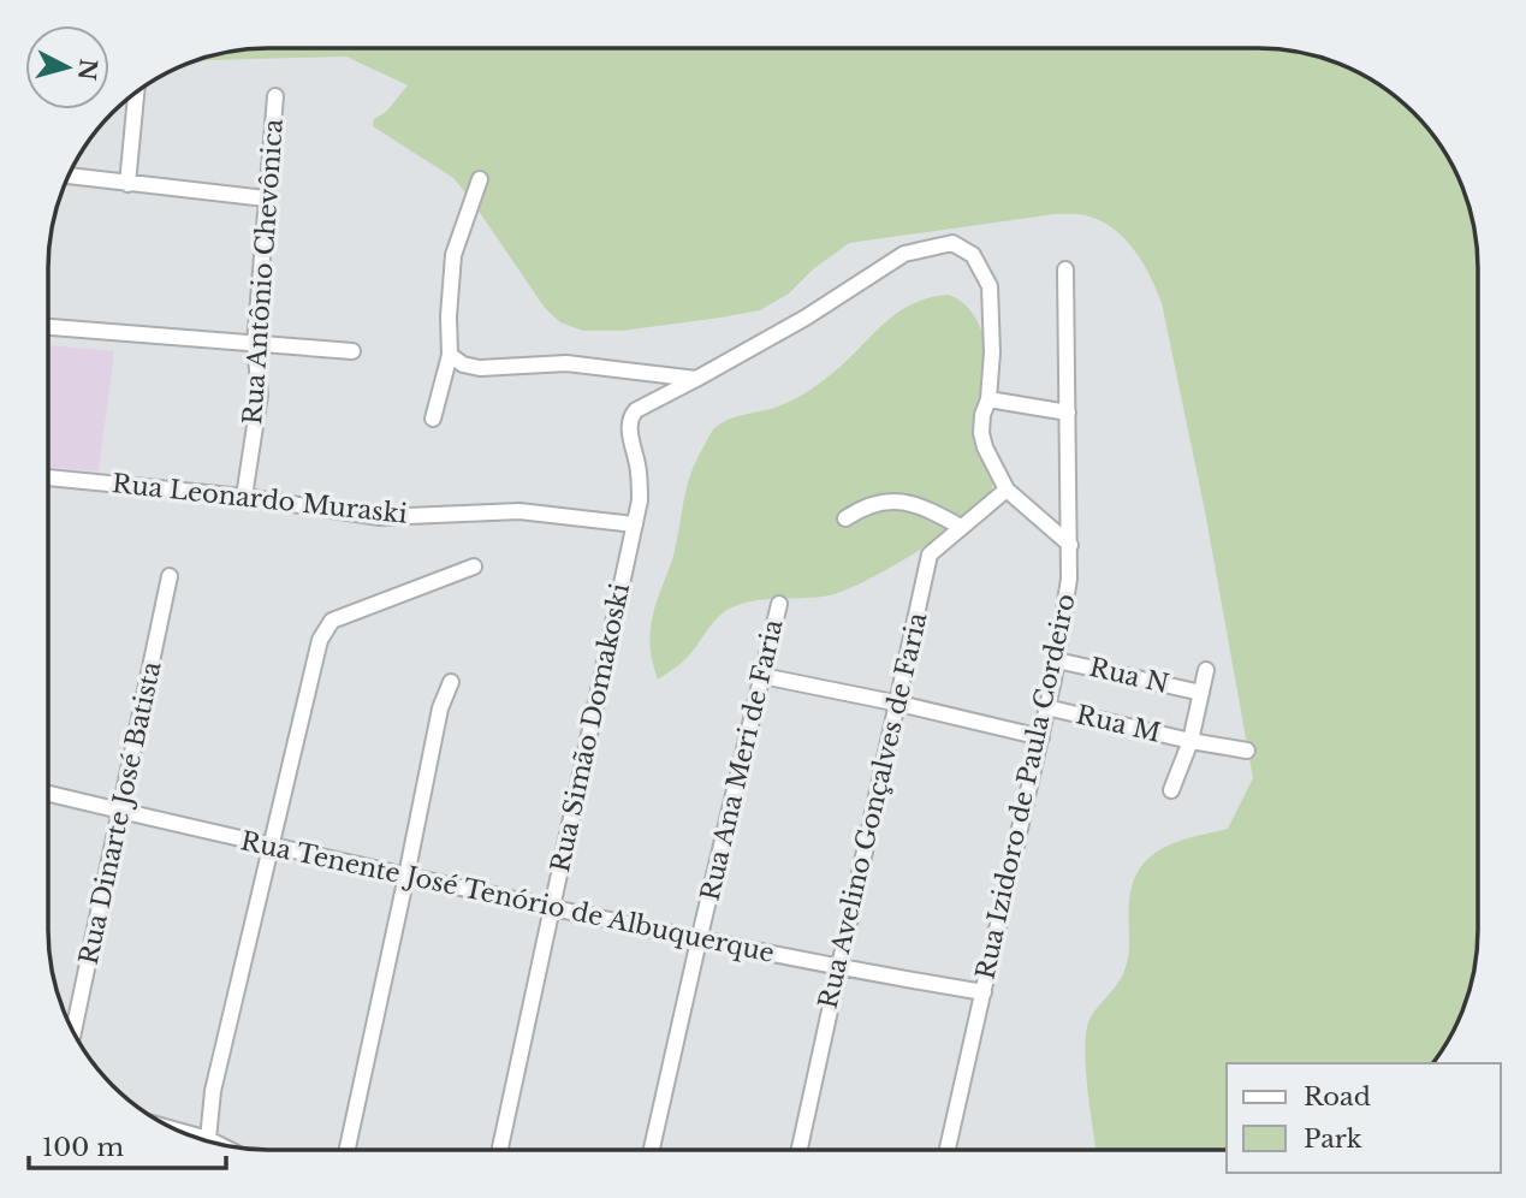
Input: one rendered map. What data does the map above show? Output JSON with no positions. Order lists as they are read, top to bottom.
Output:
{
  "streets": {
    "street": [
      "Rua Antônio Chevônica",
      "Rua Leonardo Muraski",
      "Rua N",
      "Rua M",
      "Rua Simão Domakoski",
      "Rua Ana Meri de Faria",
      "Rua Izidoro de Paula Cordeiro",
      "Rua Avelino Gonçalves de Faria",
      "Rua Dinarte José Batista",
      "Rua Tenente José Tenório de Albuquerque"
    ]
  },
  "crossings": [
    ["Rua Antônio Chevônica", "Rua Leonardo Muraski"],
    ["Rua Leonardo Muraski", "Rua Simão Domakoski"],
    ["Rua N", "Rua Izidoro de Paula Cordeiro"],
    ["Rua M", "Rua Izidoro de Paula Cordeiro"],
    ["Rua Simão Domakoski", "Rua Tenente José Tenório de Albuquerque"],
    ["Rua Ana Meri de Faria", "Rua Tenente José Tenório de Albuquerque"],
    ["Rua Izidoro de Paula Cordeiro", "Rua Tenente José Tenório de Albuquerque"],
    ["Rua Avelino Gonçalves de Faria", "Rua Tenente José Tenório de Albuquerque"],
    ["Rua Dinarte José Batista", "Rua Tenente José Tenório de Albuquerque"]
  ],
  "legend": ["Road", "Park"],
  "scale_bar": "100 m",
  "north": "right"
}
